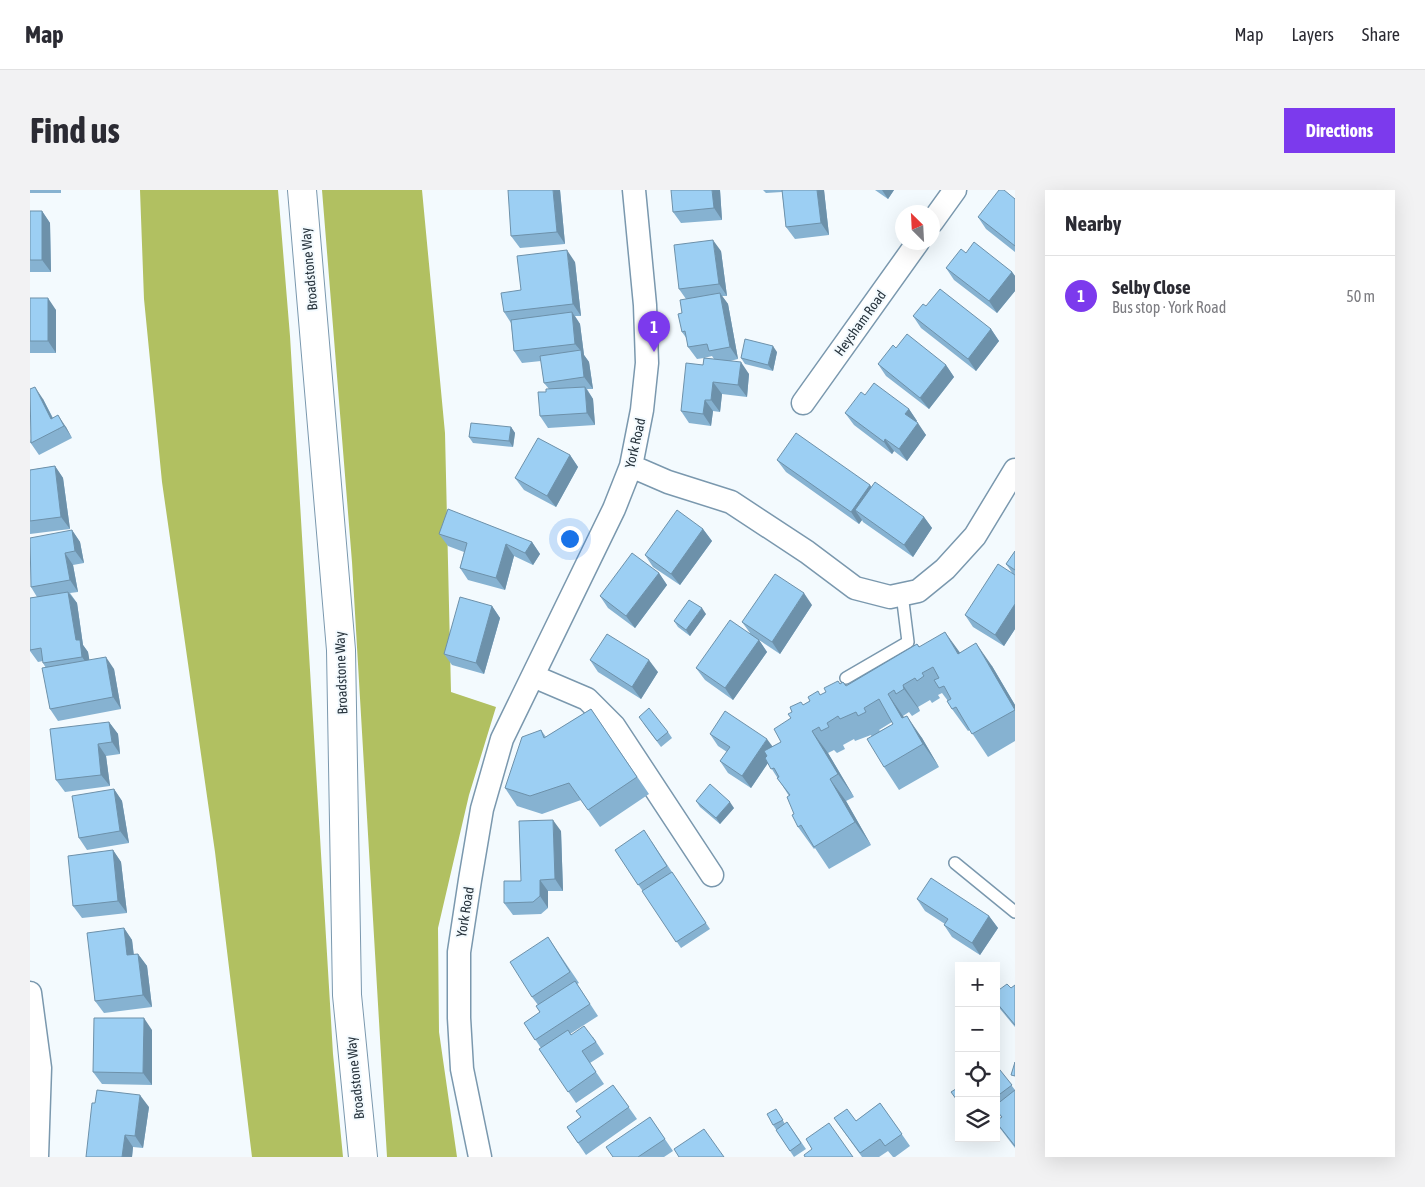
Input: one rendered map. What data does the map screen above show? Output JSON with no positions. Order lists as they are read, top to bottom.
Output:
{
  "streets": {
    "street": ["Broadstone Way", "Heysham Road", "York Road"]
  },
  "north": "top left",
  "page": {
    "header": "Map",
    "nav": ["Map", "Layers", "Share"],
    "buttons": "Directions",
    "title": "Find us",
    "heading": "Nearby",
    "list": [
      {
        "mark": "1",
        "name": "Selby Close",
        "note": "Bus stop · York Road",
        "value": "50 m"
      }
    ],
    "pins": "1",
    "map_buttons": ["+", "−"]
  }
}
